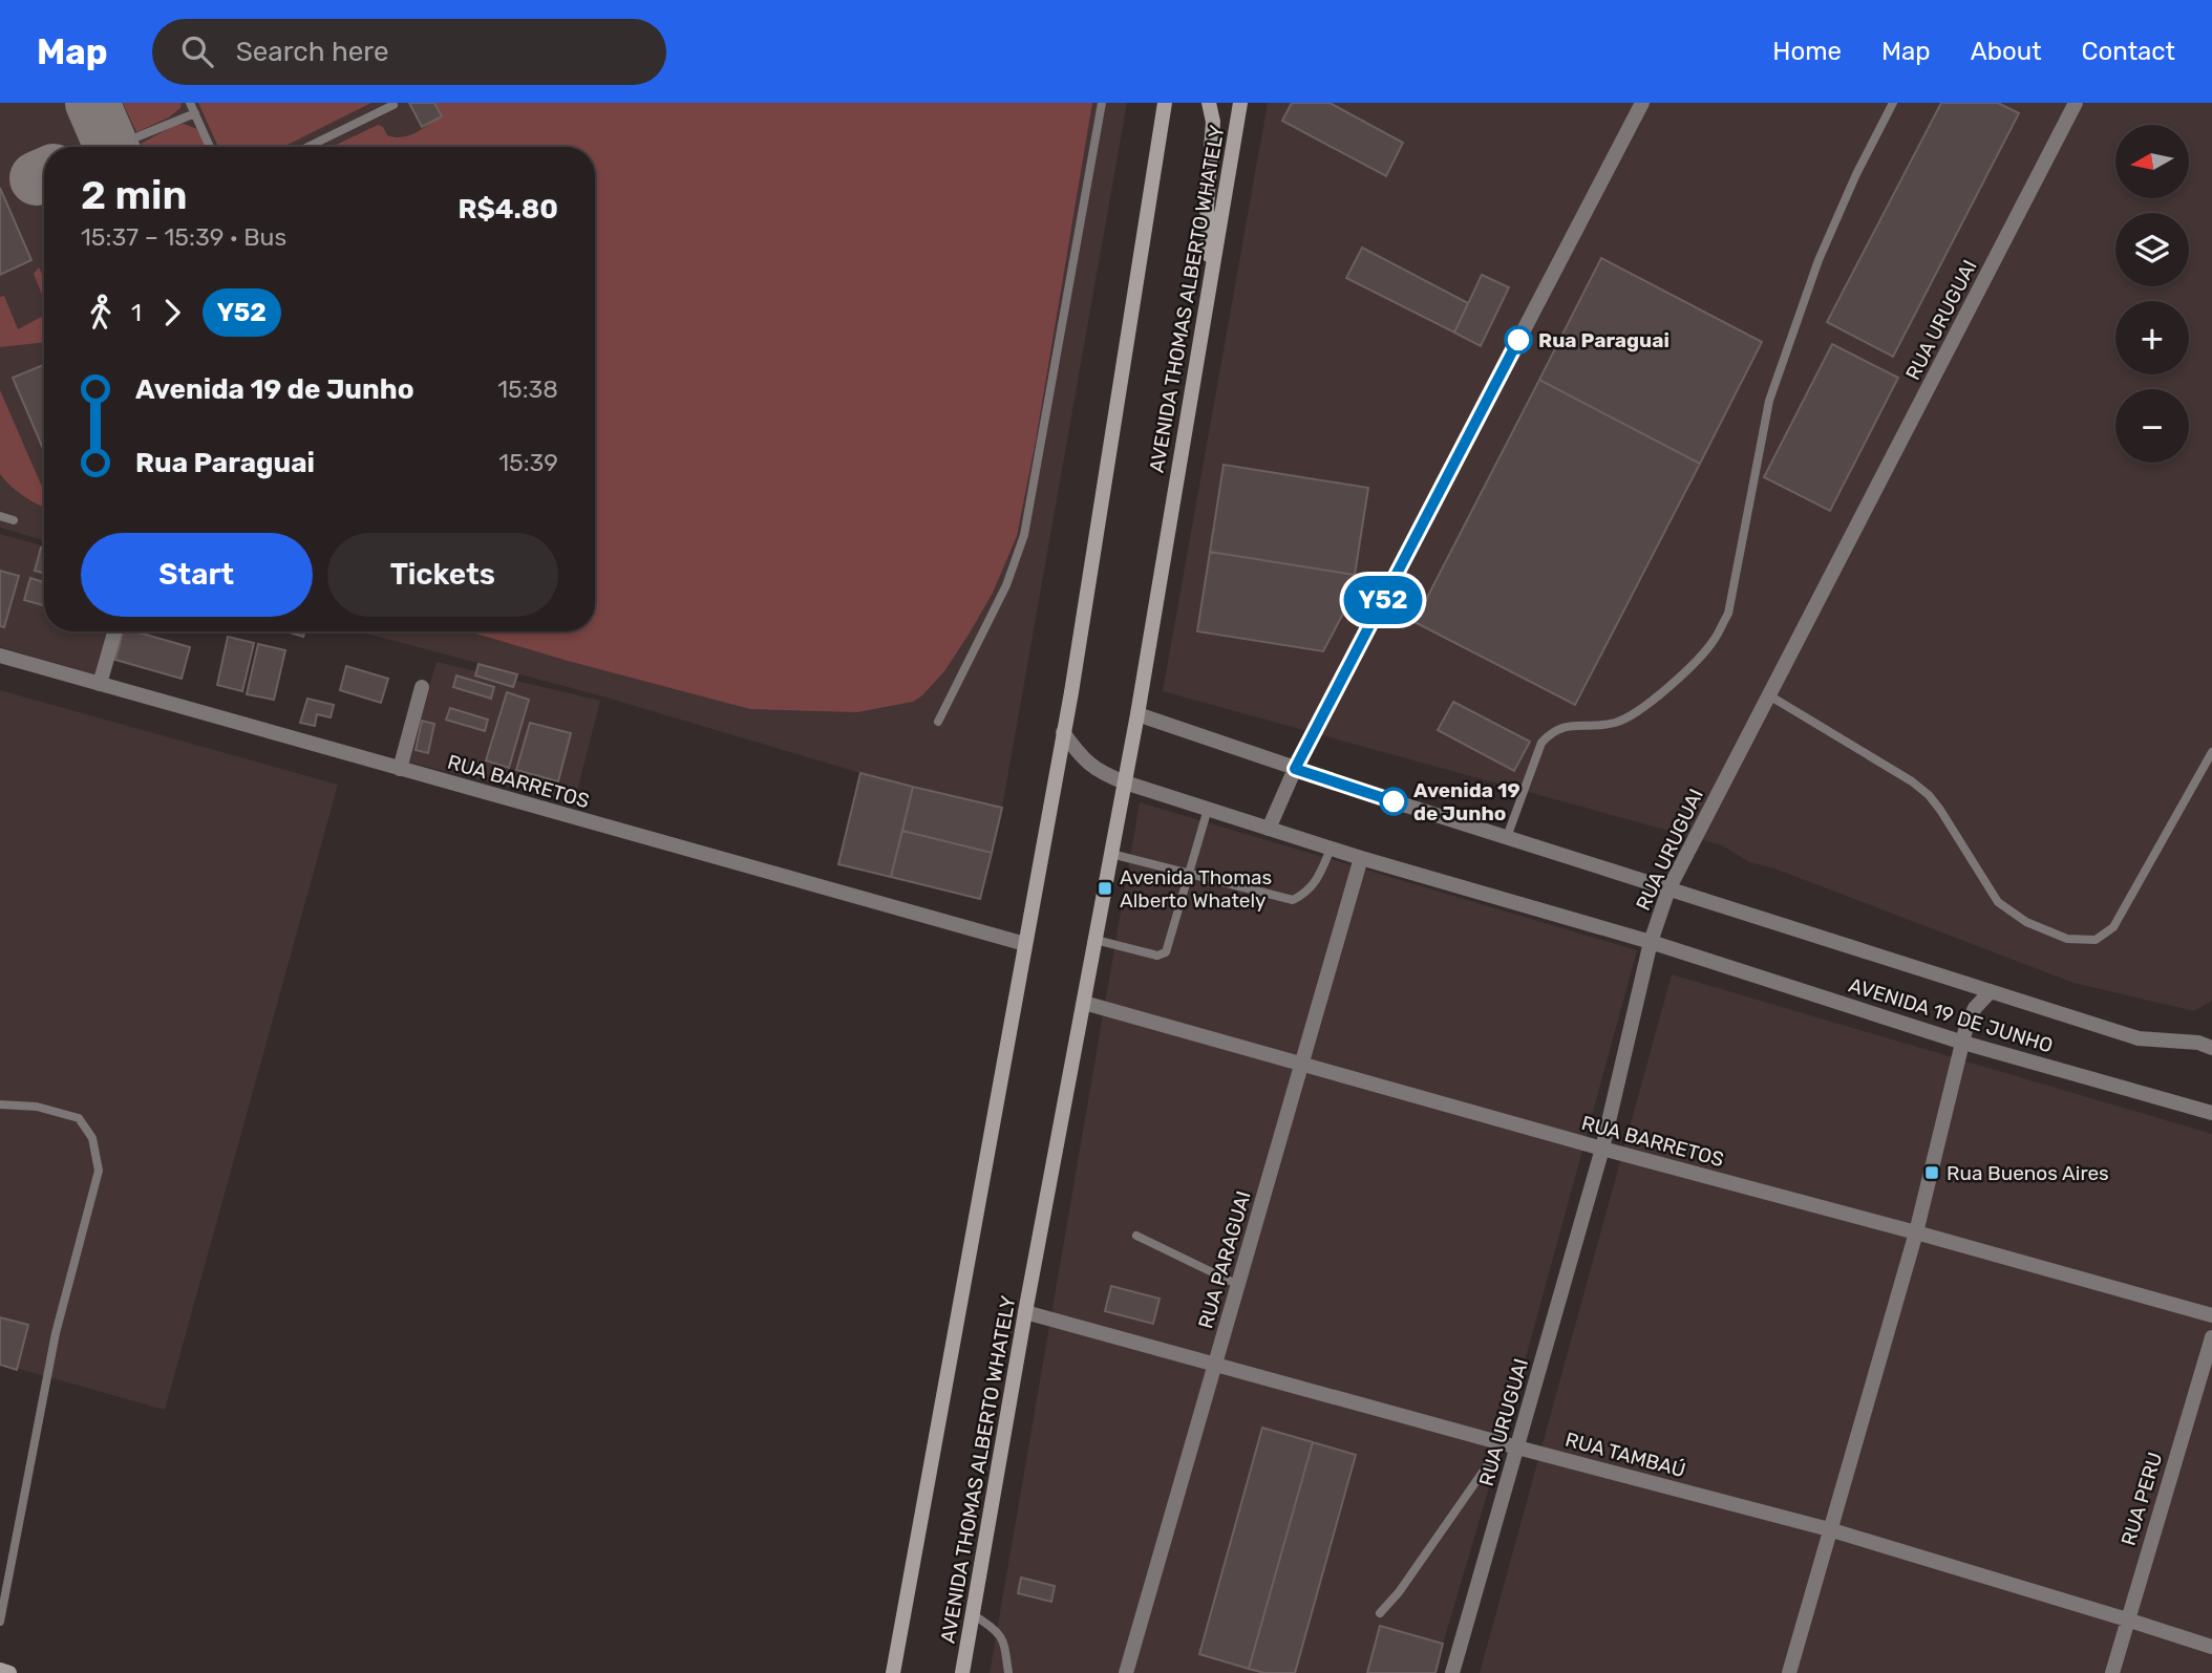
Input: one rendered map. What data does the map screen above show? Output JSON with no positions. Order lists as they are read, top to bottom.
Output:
{
  "streets": {
    "main road": ["AVENIDA THOMAS ALBERTO WHATELY"],
    "street": [
      "RUA URUGUAI",
      "RUA BARRETOS",
      "AVENIDA 19 DE JUNHO",
      "RUA PARAGUAI",
      "RUA TAMBAÚ",
      "RUA PERU"
    ]
  },
  "crossings": [
    ["AVENIDA THOMAS ALBERTO WHATELY", "RUA BARRETOS"],
    ["AVENIDA THOMAS ALBERTO WHATELY", "AVENIDA 19 DE JUNHO"],
    ["AVENIDA THOMAS ALBERTO WHATELY", "RUA TAMBAÚ"],
    ["RUA URUGUAI", "RUA BARRETOS"],
    ["RUA URUGUAI", "AVENIDA 19 DE JUNHO"],
    ["RUA URUGUAI", "RUA TAMBAÚ"],
    ["RUA BARRETOS", "RUA PARAGUAI"],
    ["AVENIDA 19 DE JUNHO", "RUA PARAGUAI"],
    ["RUA PARAGUAI", "RUA TAMBAÚ"],
    ["RUA TAMBAÚ", "RUA PERU"]
  ],
  "places": {
    "other": ["Rua Paraguai", "Avenida 19 de Junho"],
    "transit": ["Avenida Thomas Alberto Whately", "Rua Buenos Aires"]
  },
  "lines": ["bus line Y52"],
  "north": "left",
  "page": {
    "header": "Map",
    "search": "Search here",
    "nav": [
      "Home",
      "Map",
      "About",
      "Contact"
    ],
    "on_map": "Y52",
    "map_buttons": ["+", "−"],
    "heading": ["2 min", "15:37 – 15:39 · Bus", "R$4.80"],
    "legs": ["1", "Y52"],
    "list": [
      {
        "name": "Avenida 19 de Junho",
        "value": "15:38"
      },
      {
        "name": "Rua Paraguai",
        "value": "15:39"
      }
    ],
    "buttons": ["Start", "Tickets"]
  }
}
